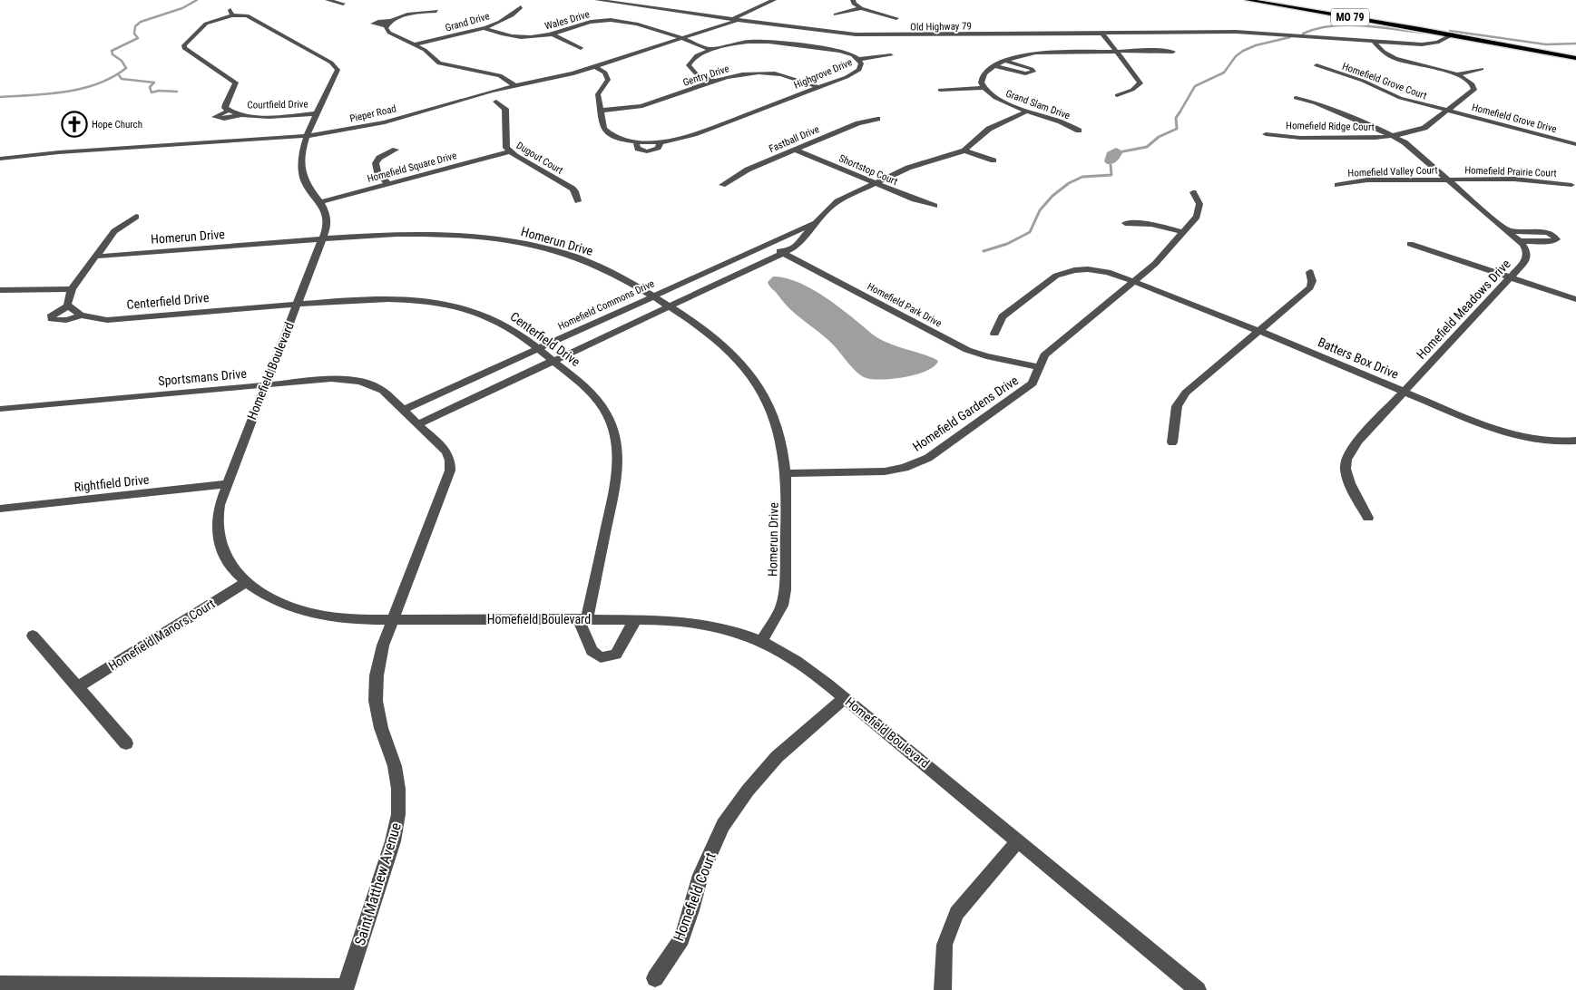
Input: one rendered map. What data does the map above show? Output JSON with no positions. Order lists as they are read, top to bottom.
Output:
{
  "streets": {
    "main road": ["MO 79"],
    "street": [
      "Wales Drive",
      "Grand Drive",
      "Old Highway 79",
      "Highgrove Drive",
      "Gentry Drive",
      "Homefield Grove Court",
      "Courtfield Drive",
      "Grand Slam Drive",
      "Pieper Road",
      "Homefield Grove Drive",
      "Homefield Ridge Court",
      "Fastball Drive",
      "Dugout Court",
      "Homefield Square Drive",
      "Shortstop Court",
      "Homefield Valley Court",
      "Homefield Prairie Court",
      "Homerun Drive",
      "Centerfield Drive",
      "Homefield Commons Drive",
      "Homefield Park Drive",
      "Homefield Meadows Drive",
      "Batters Box Drive",
      "Homefield Boulevard",
      "Sportsmans Drive",
      "Homefield Gardens Drive",
      "Rightfield Drive",
      "Homefield Manors Court",
      "Saint Matthew Avenue",
      "Homefield Court"
    ]
  },
  "crossings": [
    ["MO 79", "Old Highway 79"],
    ["Wales Drive", "Grand Drive"],
    ["Wales Drive", "Highgrove Drive"],
    ["Wales Drive", "Pieper Road"],
    ["Old Highway 79", "Pieper Road"],
    ["Highgrove Drive", "Gentry Drive"],
    ["Highgrove Drive", "Pieper Road"],
    ["Homefield Grove Court", "Homefield Grove Drive"],
    ["Homefield Grove Court", "Homefield Ridge Court"],
    ["Courtfield Drive", "Homefield Boulevard"],
    ["Grand Slam Drive", "Homefield Commons Drive"],
    ["Pieper Road", "Homefield Boulevard"],
    ["Homefield Grove Drive", "Homefield Ridge Court"],
    ["Fastball Drive", "Shortstop Court"],
    ["Dugout Court", "Homefield Square Drive"],
    ["Homefield Square Drive", "Homefield Boulevard"],
    ["Shortstop Court", "Homefield Commons Drive"],
    ["Homefield Valley Court", "Homefield Prairie Court"],
    ["Homerun Drive", "Homefield Commons Drive"],
    ["Homerun Drive", "Homefield Boulevard"],
    ["Homerun Drive", "Homefield Gardens Drive"],
    ["Centerfield Drive", "Homefield Commons Drive"],
    ["Centerfield Drive", "Homefield Boulevard"],
    ["Homefield Commons Drive", "Homefield Park Drive"],
    ["Homefield Commons Drive", "Sportsmans Drive"],
    ["Homefield Park Drive", "Homefield Gardens Drive"],
    ["Homefield Meadows Drive", "Batters Box Drive"],
    ["Batters Box Drive", "Homefield Gardens Drive"],
    ["Homefield Boulevard", "Sportsmans Drive"],
    ["Homefield Boulevard", "Rightfield Drive"],
    ["Homefield Boulevard", "Homefield Manors Court"],
    ["Homefield Boulevard", "Saint Matthew Avenue"],
    ["Homefield Boulevard", "Homefield Court"],
    ["Sportsmans Drive", "Saint Matthew Avenue"]
  ],
  "places": {
    "church": ["Hope Church"]
  }
}
